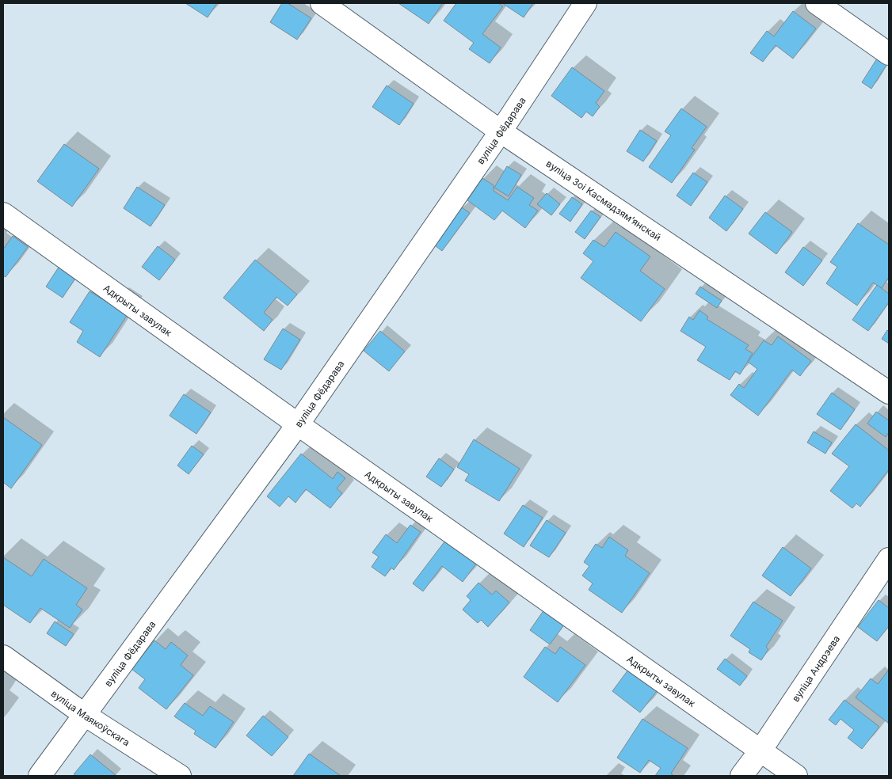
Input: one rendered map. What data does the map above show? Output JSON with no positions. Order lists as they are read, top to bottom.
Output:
{
  "streets": {
    "street": [
      "вуліца Фёдарава",
      "вуліца Зоі Касмадзямʼянскай",
      "Адкрыты завулак",
      "вуліца Андрэева",
      "вуліца Маякоўскага"
    ]
  },
  "crossings": [
    ["вуліца Фёдарава", "вуліца Зоі Касмадзямʼянскай"],
    ["вуліца Фёдарава", "Адкрыты завулак"],
    ["вуліца Фёдарава", "вуліца Маякоўскага"],
    ["Адкрыты завулак", "вуліца Андрэева"]
  ]
}
